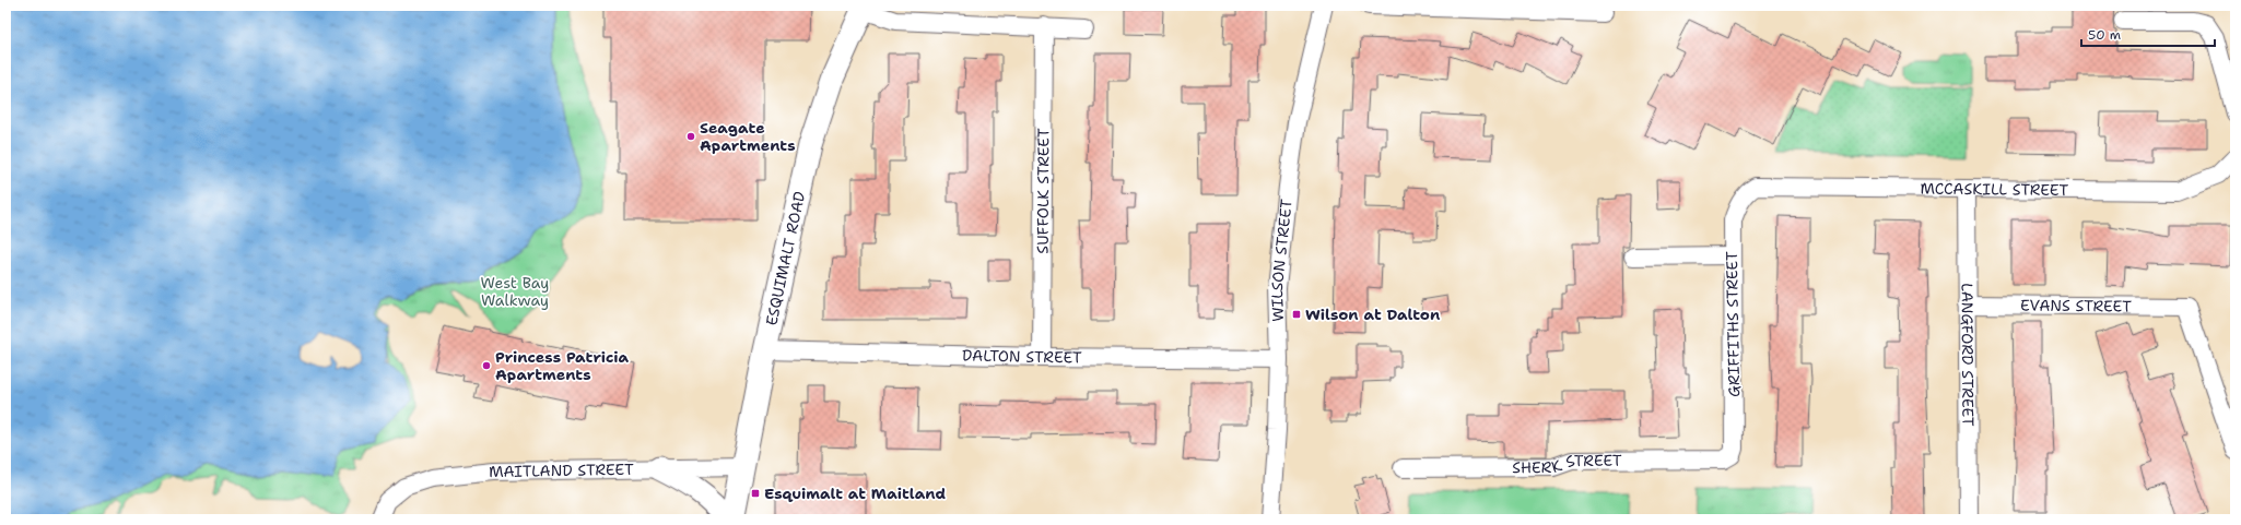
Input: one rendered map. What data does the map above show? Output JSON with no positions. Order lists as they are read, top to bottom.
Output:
{
  "streets": {
    "main road": ["ESQUIMALT ROAD"],
    "street": [
      "MCCASKILL STREET",
      "SUFFOLK STREET",
      "WILSON STREET",
      "EVANS STREET",
      "GRIFFITHS STREET",
      "LANGFORD STREET",
      "DALTON STREET",
      "SHERK STREET",
      "MAITLAND STREET"
    ]
  },
  "crossings": [
    ["MCCASKILL STREET", "GRIFFITHS STREET"],
    ["MCCASKILL STREET", "LANGFORD STREET"],
    ["SUFFOLK STREET", "DALTON STREET"],
    ["ESQUIMALT ROAD", "DALTON STREET"],
    ["ESQUIMALT ROAD", "MAITLAND STREET"],
    ["WILSON STREET", "DALTON STREET"],
    ["EVANS STREET", "LANGFORD STREET"],
    ["GRIFFITHS STREET", "SHERK STREET"]
  ],
  "parks": ["West Bay Walkway"],
  "places": {
    "other": ["Seagate Apartments", "Princess Patricia Apartments"],
    "transit": ["Wilson at Dalton", "Esquimalt at Maitland"]
  },
  "scale_bar": "50 m"
}
